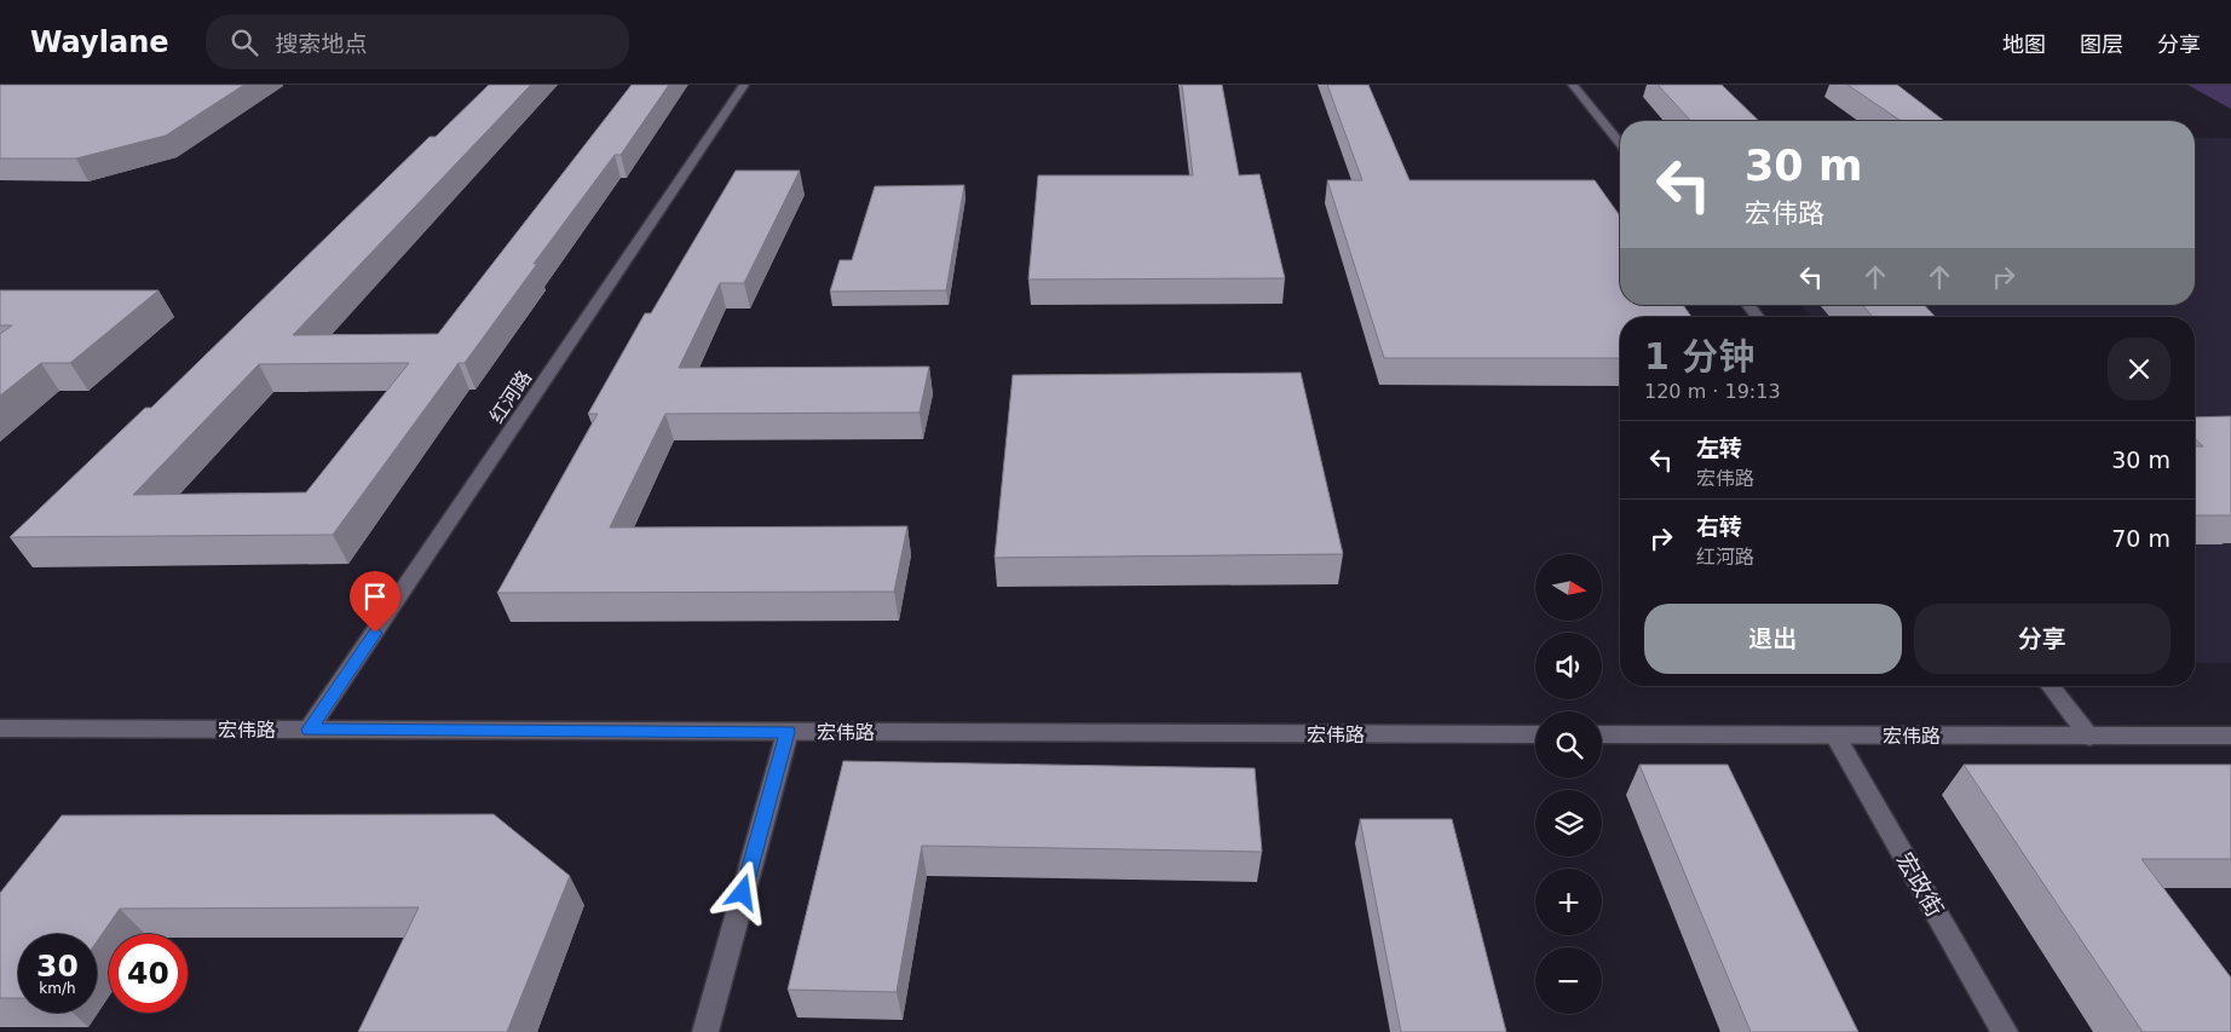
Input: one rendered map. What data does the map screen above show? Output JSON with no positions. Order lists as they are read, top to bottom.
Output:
{
  "streets": {
    "street": ["红河路", "宏伟路", "宏政街"]
  },
  "crossings": [
    ["红河路", "宏伟路"],
    ["宏伟路", "宏政街"]
  ],
  "north": "right",
  "page": {
    "header": "Waylane",
    "search": "搜索地点",
    "nav": ["地图", "图层", "分享"],
    "turn": ["30 m", "宏伟路"],
    "heading": ["1 分钟", "120 m · 19:13"],
    "list": [
      {
        "name": "左转",
        "note": "宏伟路",
        "value": "30 m"
      },
      {
        "name": "右转",
        "note": "红河路",
        "value": "70 m"
      }
    ],
    "map_buttons": ["+", "−"],
    "buttons": ["退出", "分享"],
    "speed": "30 km/h",
    "limit": "40"
  }
}
